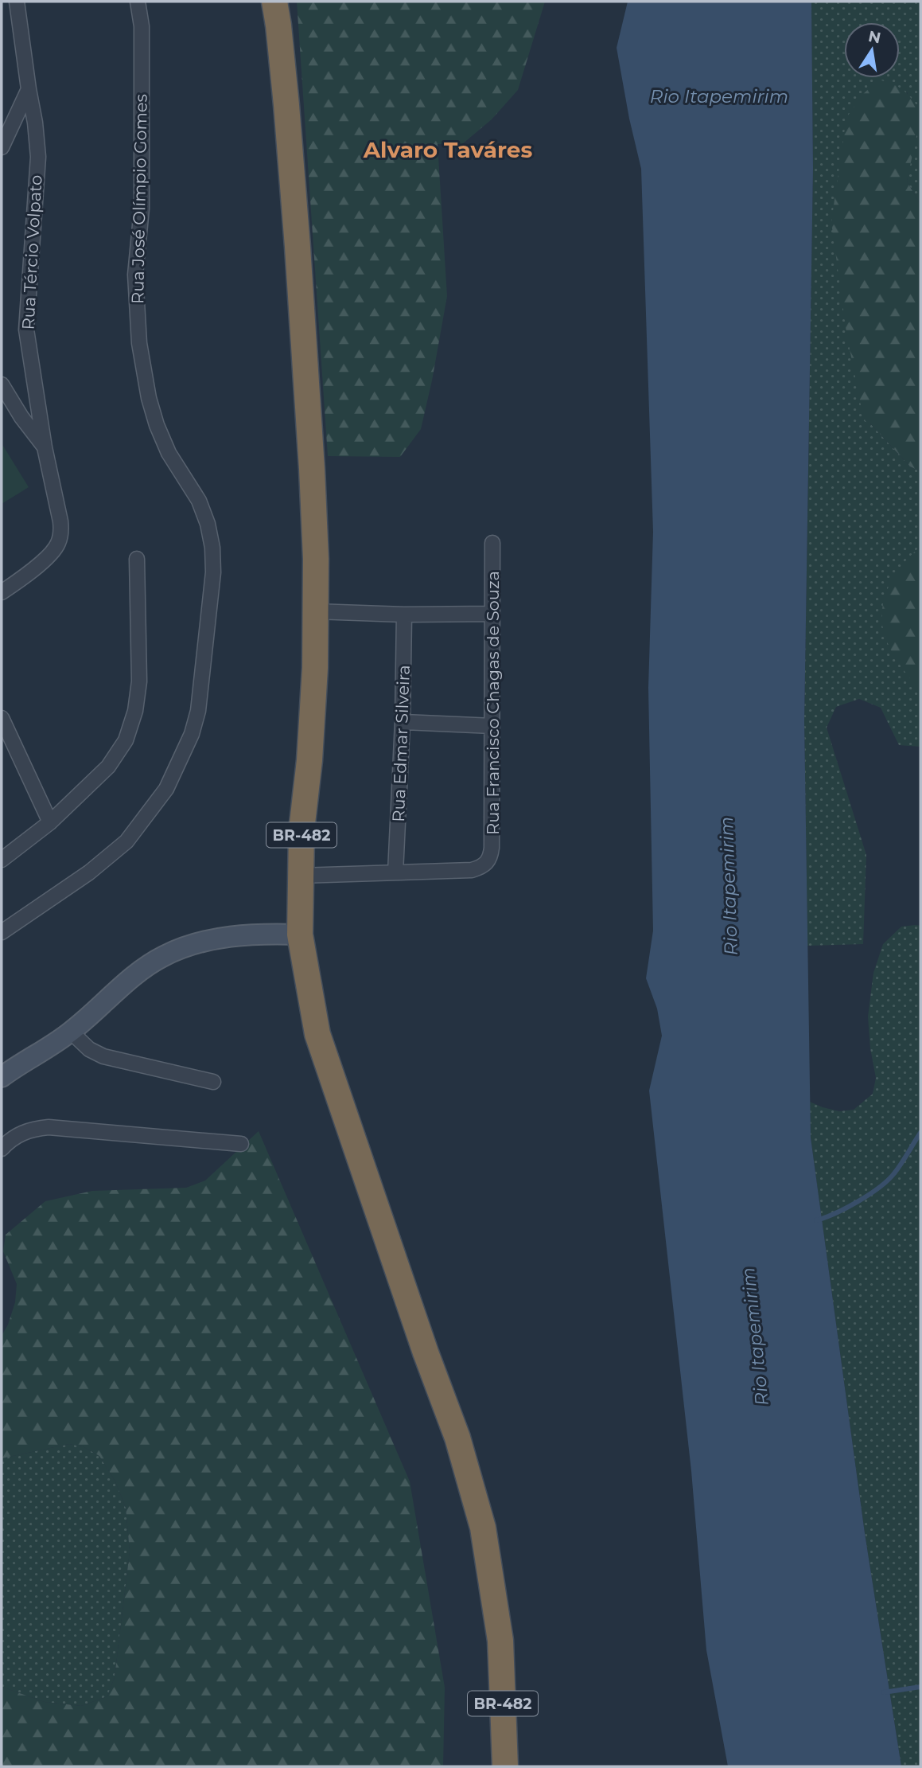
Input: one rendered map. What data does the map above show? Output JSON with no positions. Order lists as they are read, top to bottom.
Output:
{
  "streets": {
    "highway": ["BR-482"],
    "street": [
      "Rua José Olímpio Gomes",
      "Rua Tércio Volpato",
      "Rua Francisco Chagas de Souza",
      "Rua Edmar Silveira"
    ]
  },
  "crossings": [
    ["Rua Francisco Chagas de Souza", "Rua Edmar Silveira"]
  ],
  "districts": ["Alvaro Taváres"],
  "water": ["Rio Itapemirim"],
  "north": "top"
}
